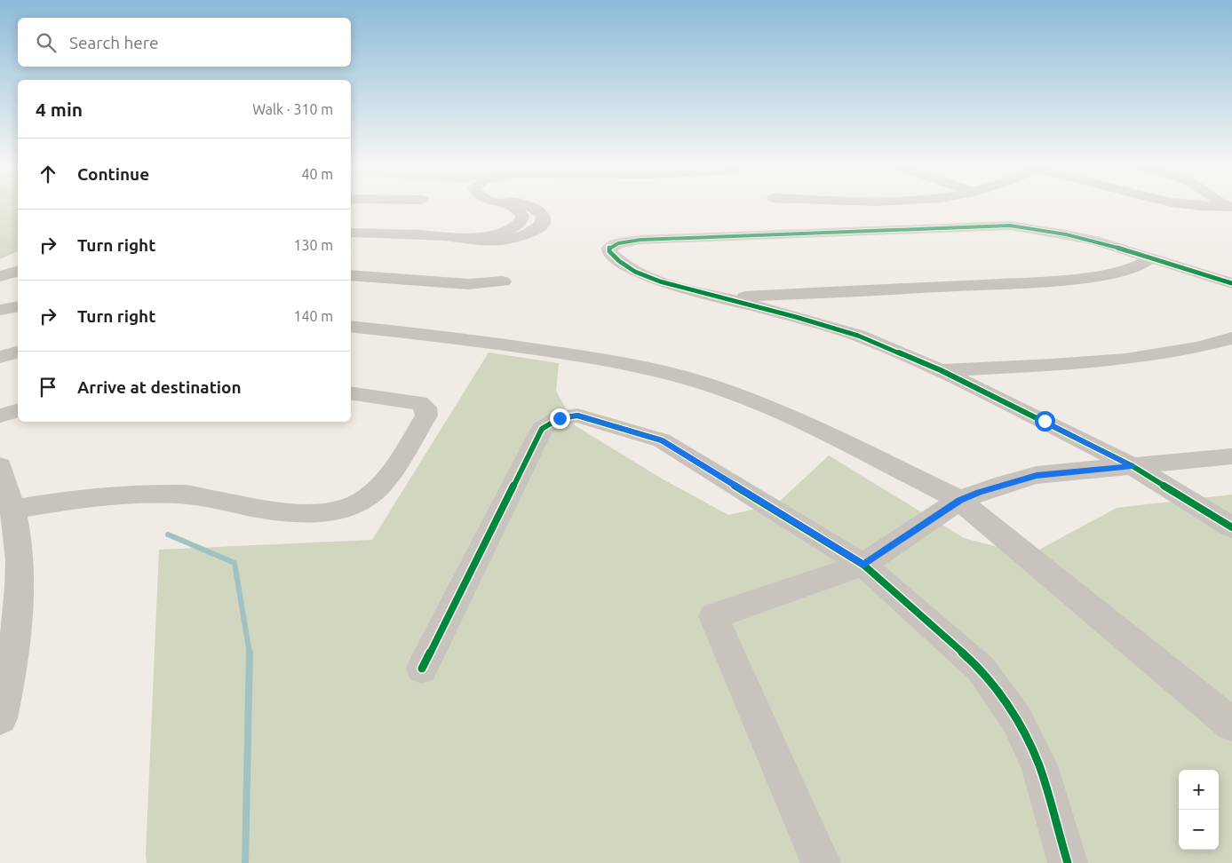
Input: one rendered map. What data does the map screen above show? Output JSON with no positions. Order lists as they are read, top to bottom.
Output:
{
  "page": {
    "search": "Search here",
    "heading": ["4 min", "Walk · 310 m"],
    "list": [
      ["Continue", "40 m"],
      ["Turn right", "130 m"],
      ["Turn right", "140 m"],
      "Arrive at destination"
    ],
    "map_buttons": ["+", "−"]
  }
}
